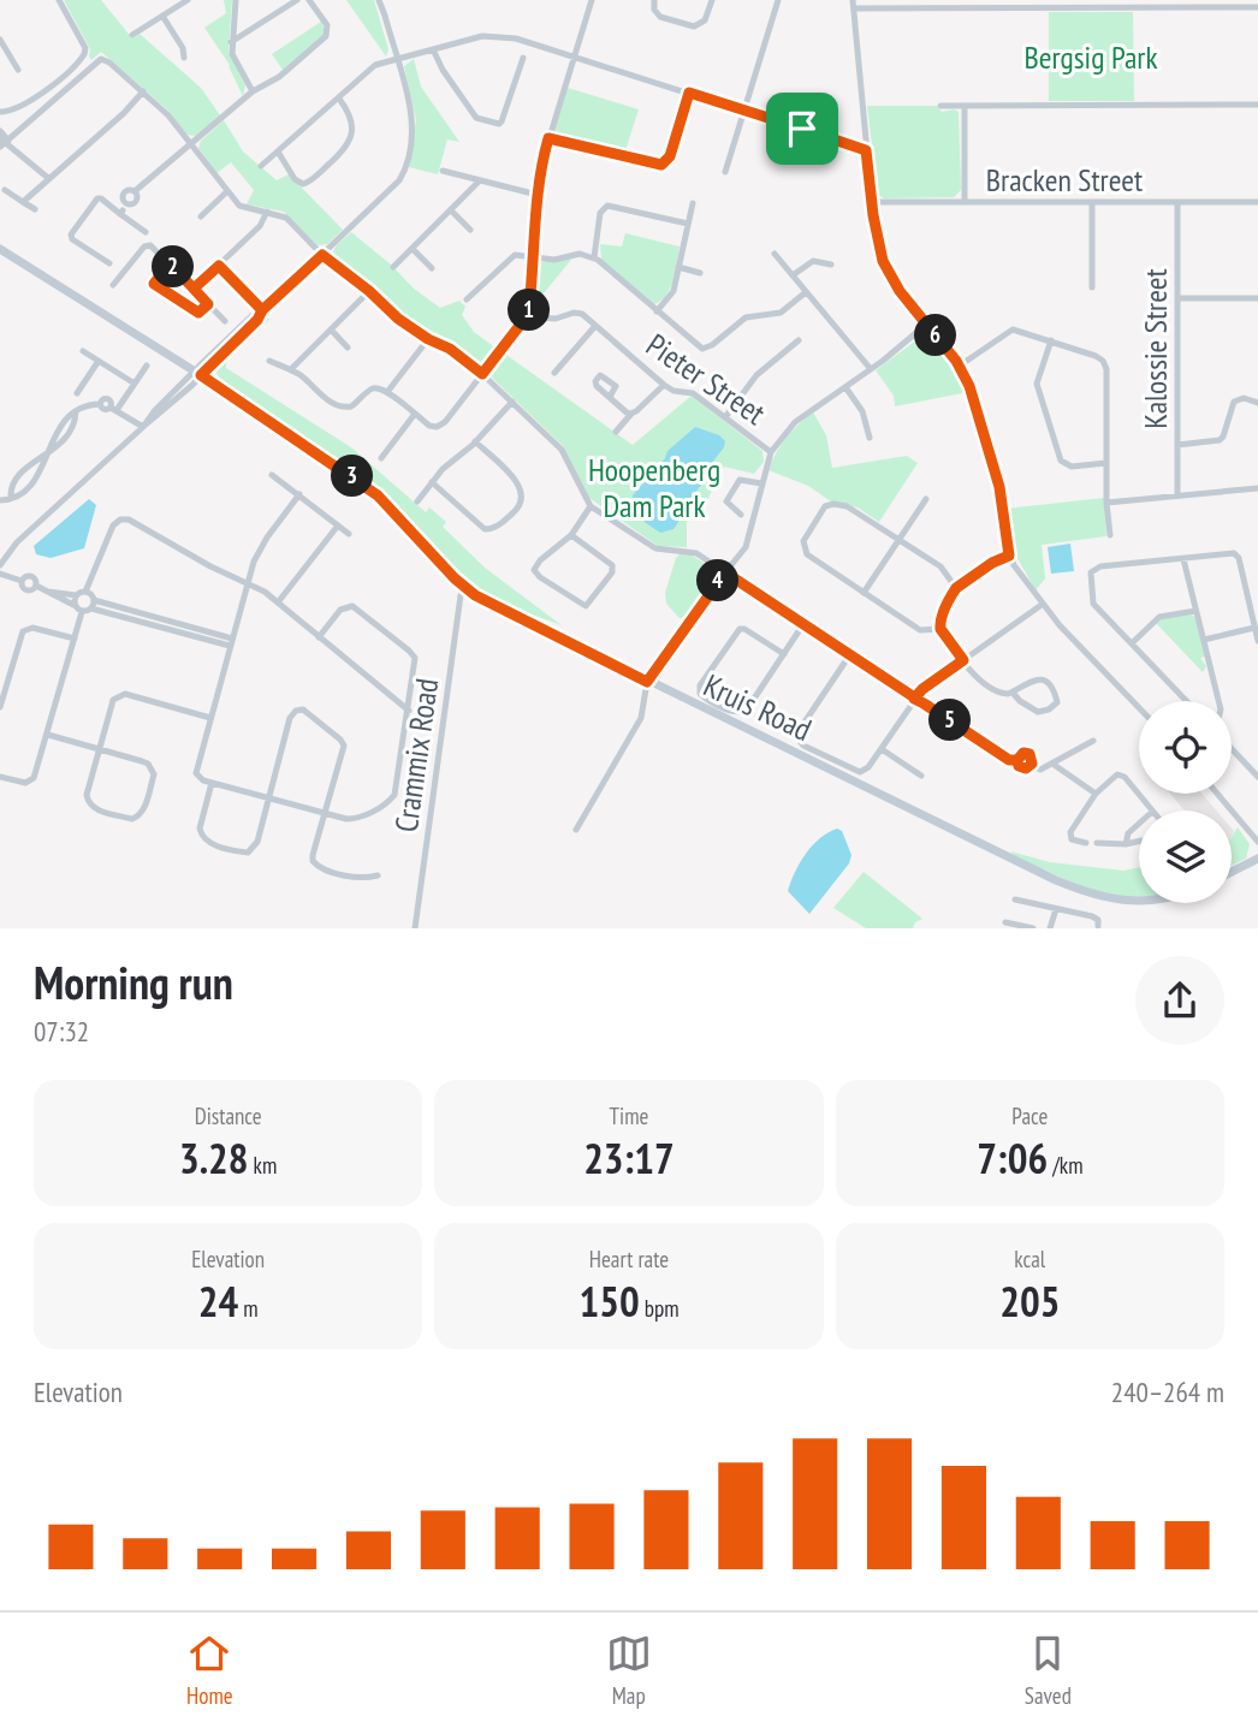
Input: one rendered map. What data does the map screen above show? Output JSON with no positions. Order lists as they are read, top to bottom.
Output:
{
  "streets": {
    "street": [
      "Bracken Street",
      "Kalossie Street",
      "Pieter Street",
      "Kruis Road",
      "Crammix Road"
    ]
  },
  "crossings": [
    ["Bracken Street", "Kalossie Street"],
    ["Kruis Road", "Crammix Road"]
  ],
  "parks": ["Bergsig Park", "Hoopenberg Dam Park"],
  "page": {
    "pins": [
      "2",
      "1",
      "6",
      "3",
      "4",
      "5"
    ],
    "heading": ["Morning run", "07:32"],
    "stats": [
      ["Distance", "3.28 km"],
      ["Time", "23:17"],
      ["Pace", "7:06 /km"],
      ["Elevation", "24 m"],
      ["Heart rate", "150 bpm"],
      ["kcal", "205"]
    ],
    "chart": ["Elevation", "240–264 m"],
    "tabs": ["Home", "Map", "Saved"]
  }
}
